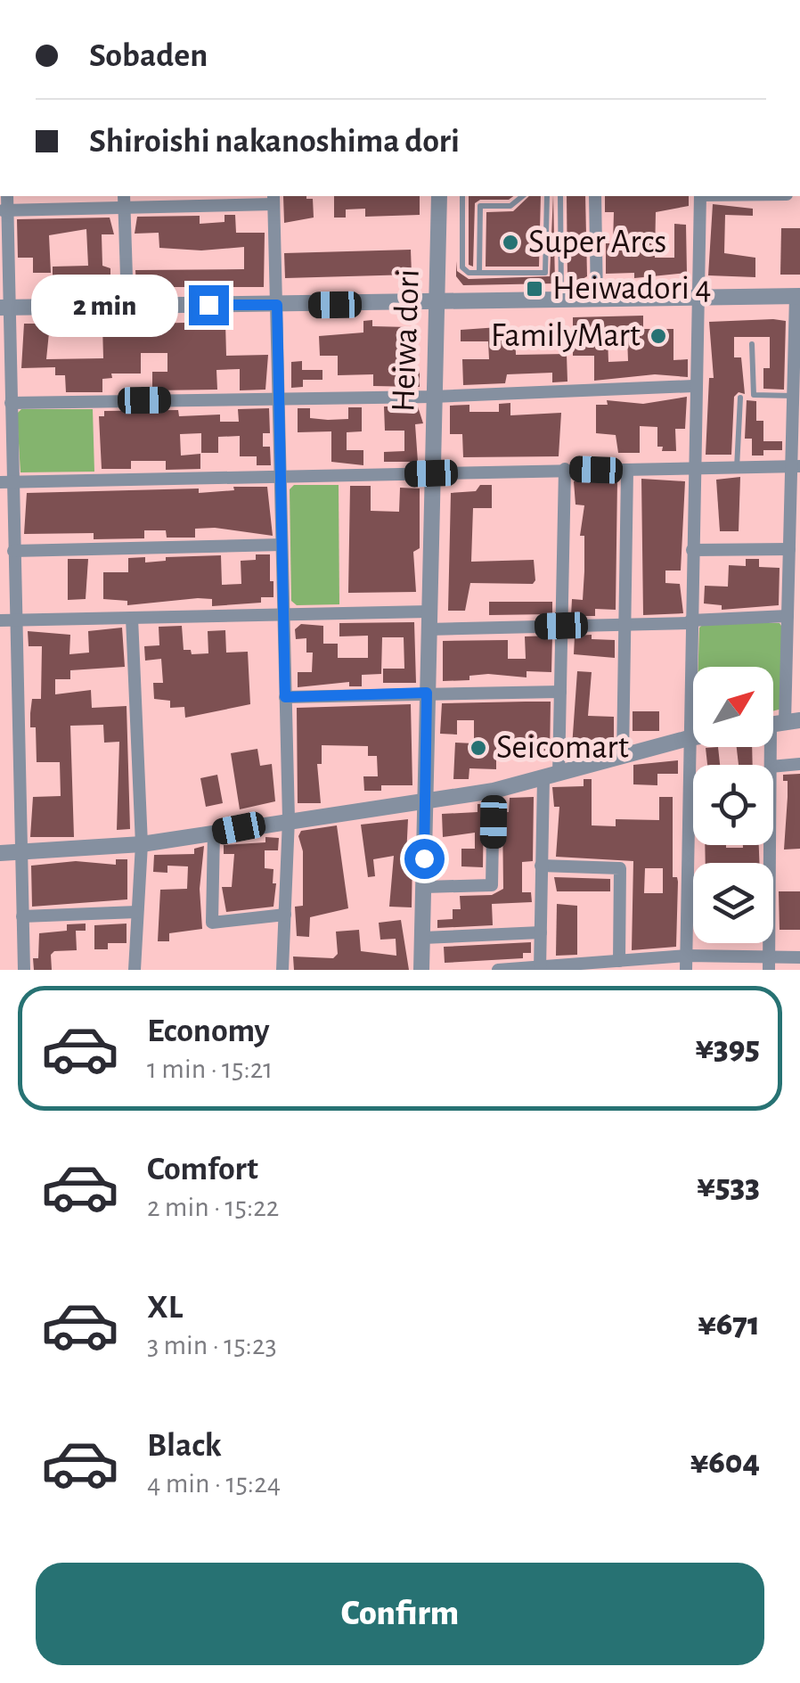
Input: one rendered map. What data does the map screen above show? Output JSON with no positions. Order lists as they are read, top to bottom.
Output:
{
  "streets": {
    "street": ["Heiwa dori"]
  },
  "places": {
    "other": ["Super Arcs", "FamilyMart", "Seicomart"],
    "transit": ["Heiwadori 4"]
  },
  "north": "top right",
  "page": {
    "banner": ["Sobaden", "Shiroishi nakanoshima dori"],
    "bubble": "2 min",
    "list": [
      {
        "name": "Economy",
        "note": "1 min · 15:21",
        "value": "¥395"
      },
      {
        "name": "Comfort",
        "note": "2 min · 15:22",
        "value": "¥533"
      },
      {
        "name": "XL",
        "note": "3 min · 15:23",
        "value": "¥671"
      },
      {
        "name": "Black",
        "note": "4 min · 15:24",
        "value": "¥604"
      }
    ],
    "buttons": "Confirm"
  }
}
